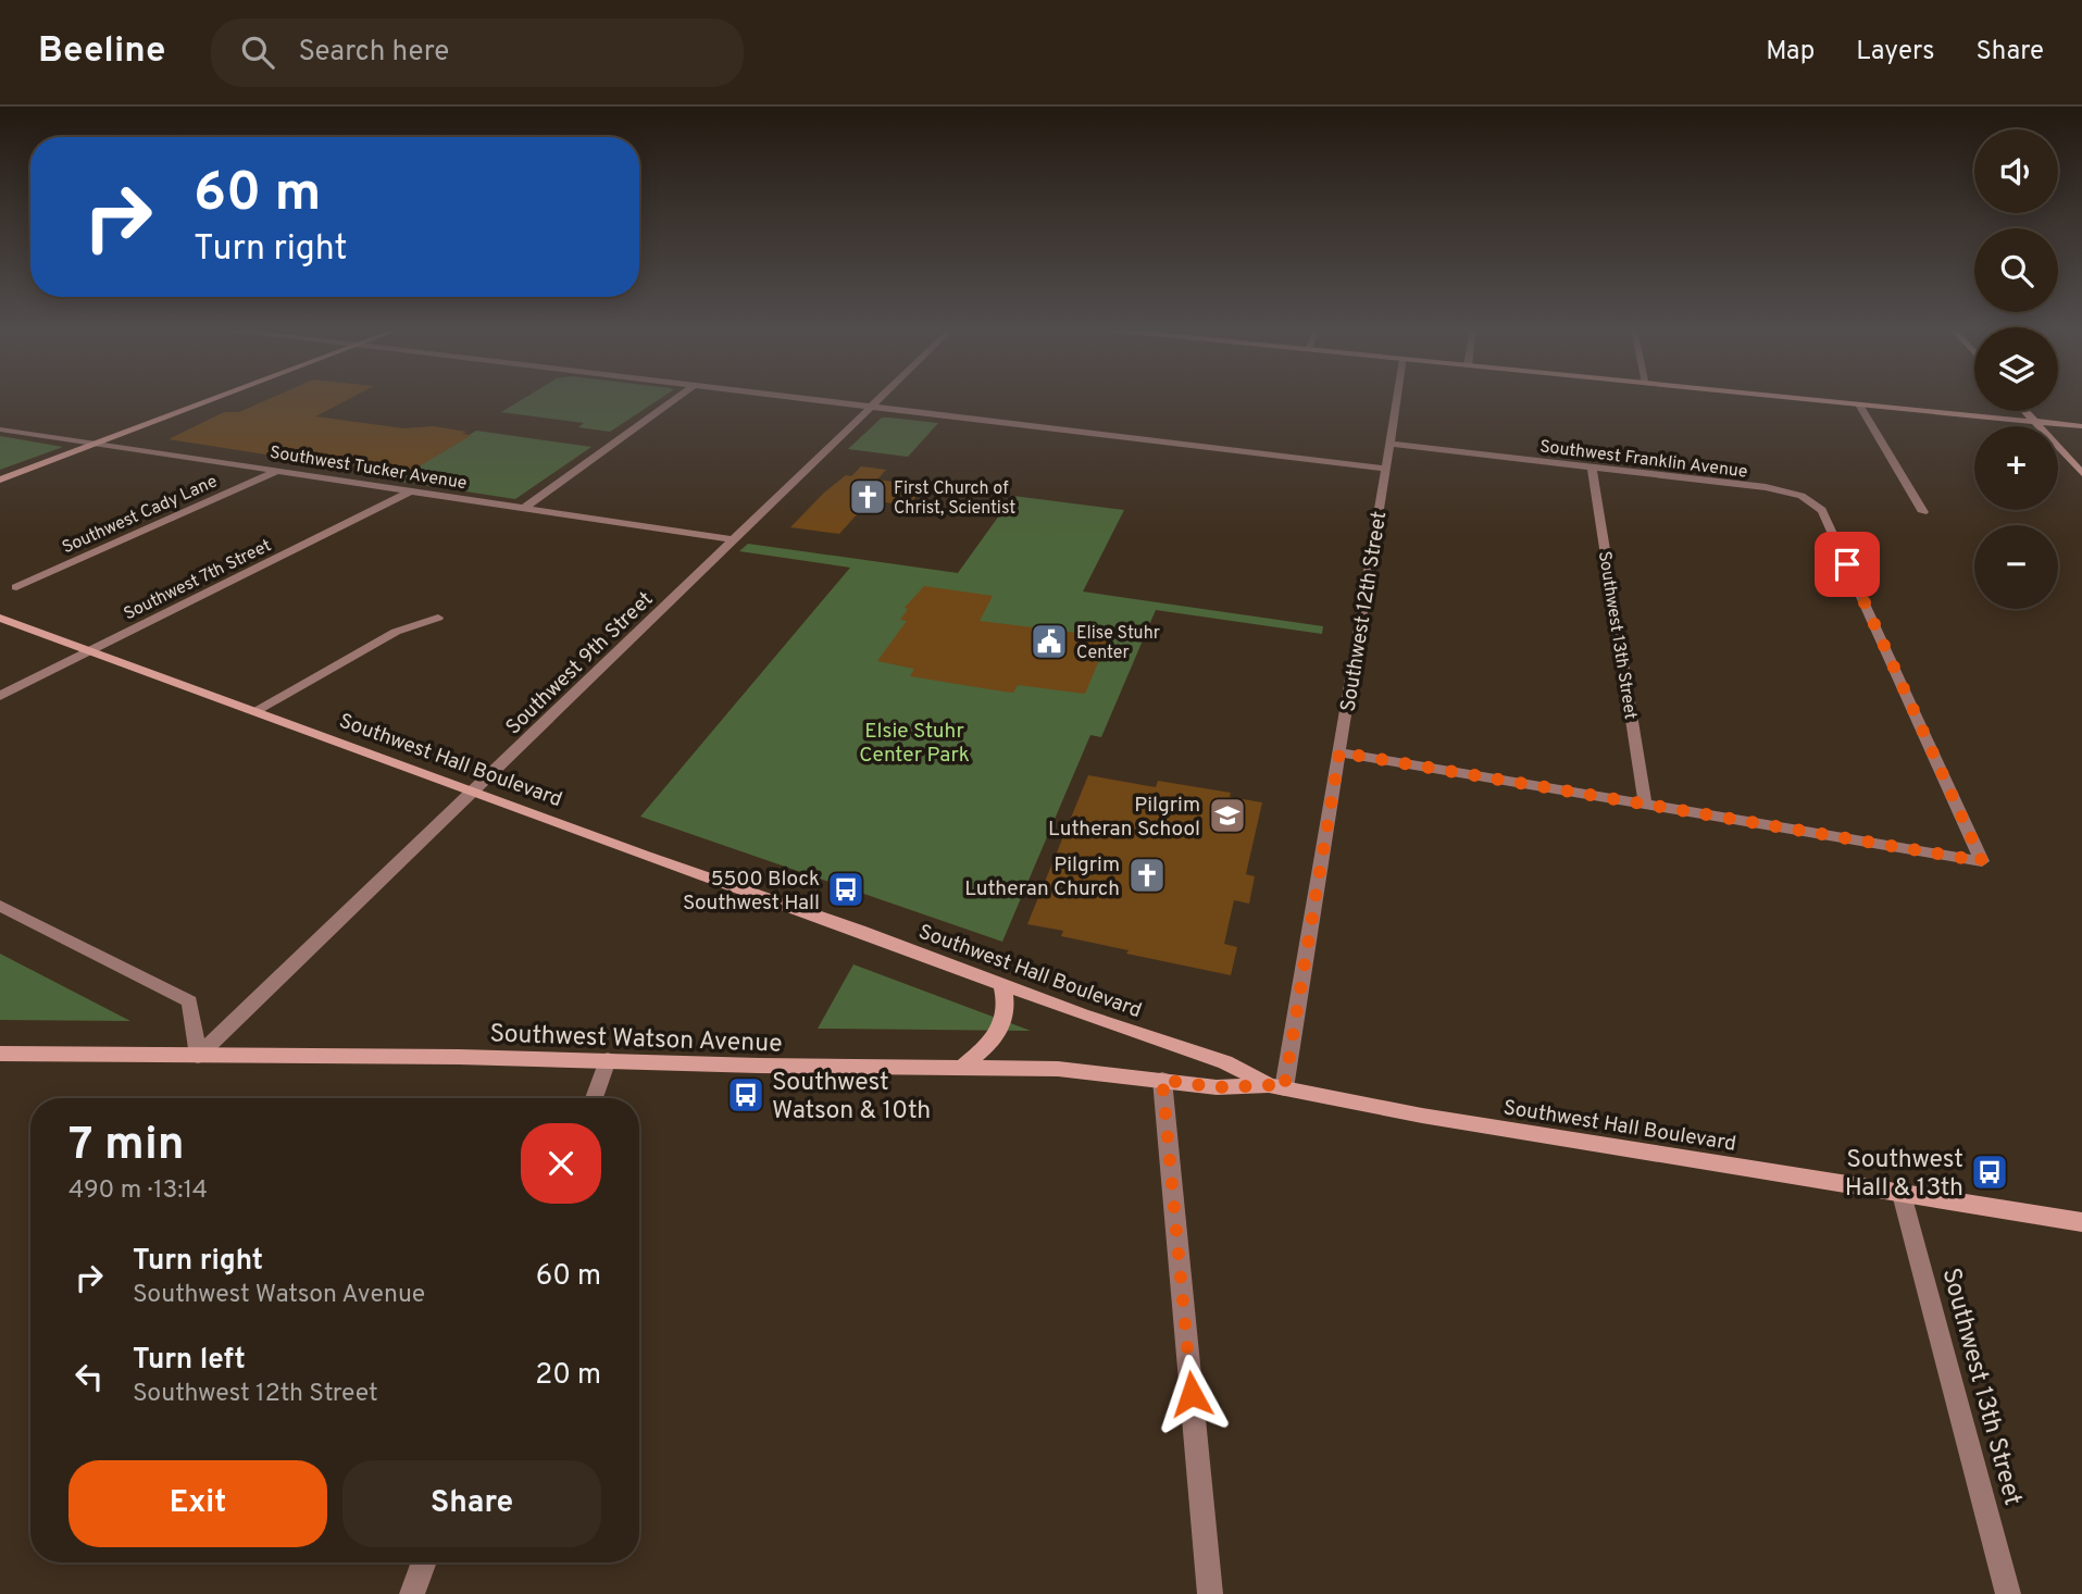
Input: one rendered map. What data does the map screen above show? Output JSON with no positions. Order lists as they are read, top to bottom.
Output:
{
  "streets": {
    "main road": ["Southwest Hall Boulevard", "Southwest Watson Avenue"],
    "street": [
      "Southwest Franklin Avenue",
      "Southwest Tucker Avenue",
      "Southwest Cady Lane",
      "Southwest 7th Street",
      "Southwest 12th Street",
      "Southwest 13th Street",
      "Southwest 9th Street"
    ]
  },
  "crossings": [
    ["Southwest Franklin Avenue", "Southwest 12th Street"],
    ["Southwest Franklin Avenue", "Southwest 13th Street"],
    ["Southwest Tucker Avenue", "Southwest Cady Lane"],
    ["Southwest Tucker Avenue", "Southwest 7th Street"],
    ["Southwest Tucker Avenue", "Southwest 9th Street"],
    ["Southwest 7th Street", "Southwest Hall Boulevard"],
    ["Southwest 12th Street", "Southwest Hall Boulevard"],
    ["Southwest 12th Street", "Southwest Watson Avenue"],
    ["Southwest 13th Street", "Southwest Hall Boulevard"],
    ["Southwest 9th Street", "Southwest Hall Boulevard"],
    ["Southwest 9th Street", "Southwest Watson Avenue"],
    ["Southwest Hall Boulevard", "Southwest Watson Avenue"]
  ],
  "parks": ["Elsie Stuhr Center Park"],
  "places": {
    "church": ["First Church of Christ, Scientist", "Pilgrim Lutheran Church"],
    "public building": ["Elise Stuhr Center"],
    "school or university": ["Pilgrim Lutheran School"],
    "bus stop": ["5500 Block Southwest Hall", "Southwest Watson & 10th", "Southwest Hall & 13th"]
  },
  "page": {
    "header": "Beeline",
    "search": "Search here",
    "nav": ["Map", "Layers", "Share"],
    "map_buttons": ["+", "−"],
    "turn": ["60 m", "Turn right"],
    "heading": ["7 min", "490 m · 13:14"],
    "list": [
      {
        "name": "Turn right",
        "note": "Southwest Watson Avenue",
        "value": "60 m"
      },
      {
        "name": "Turn left",
        "note": "Southwest 12th Street",
        "value": "20 m"
      }
    ],
    "buttons": ["Exit", "Share"]
  }
}
